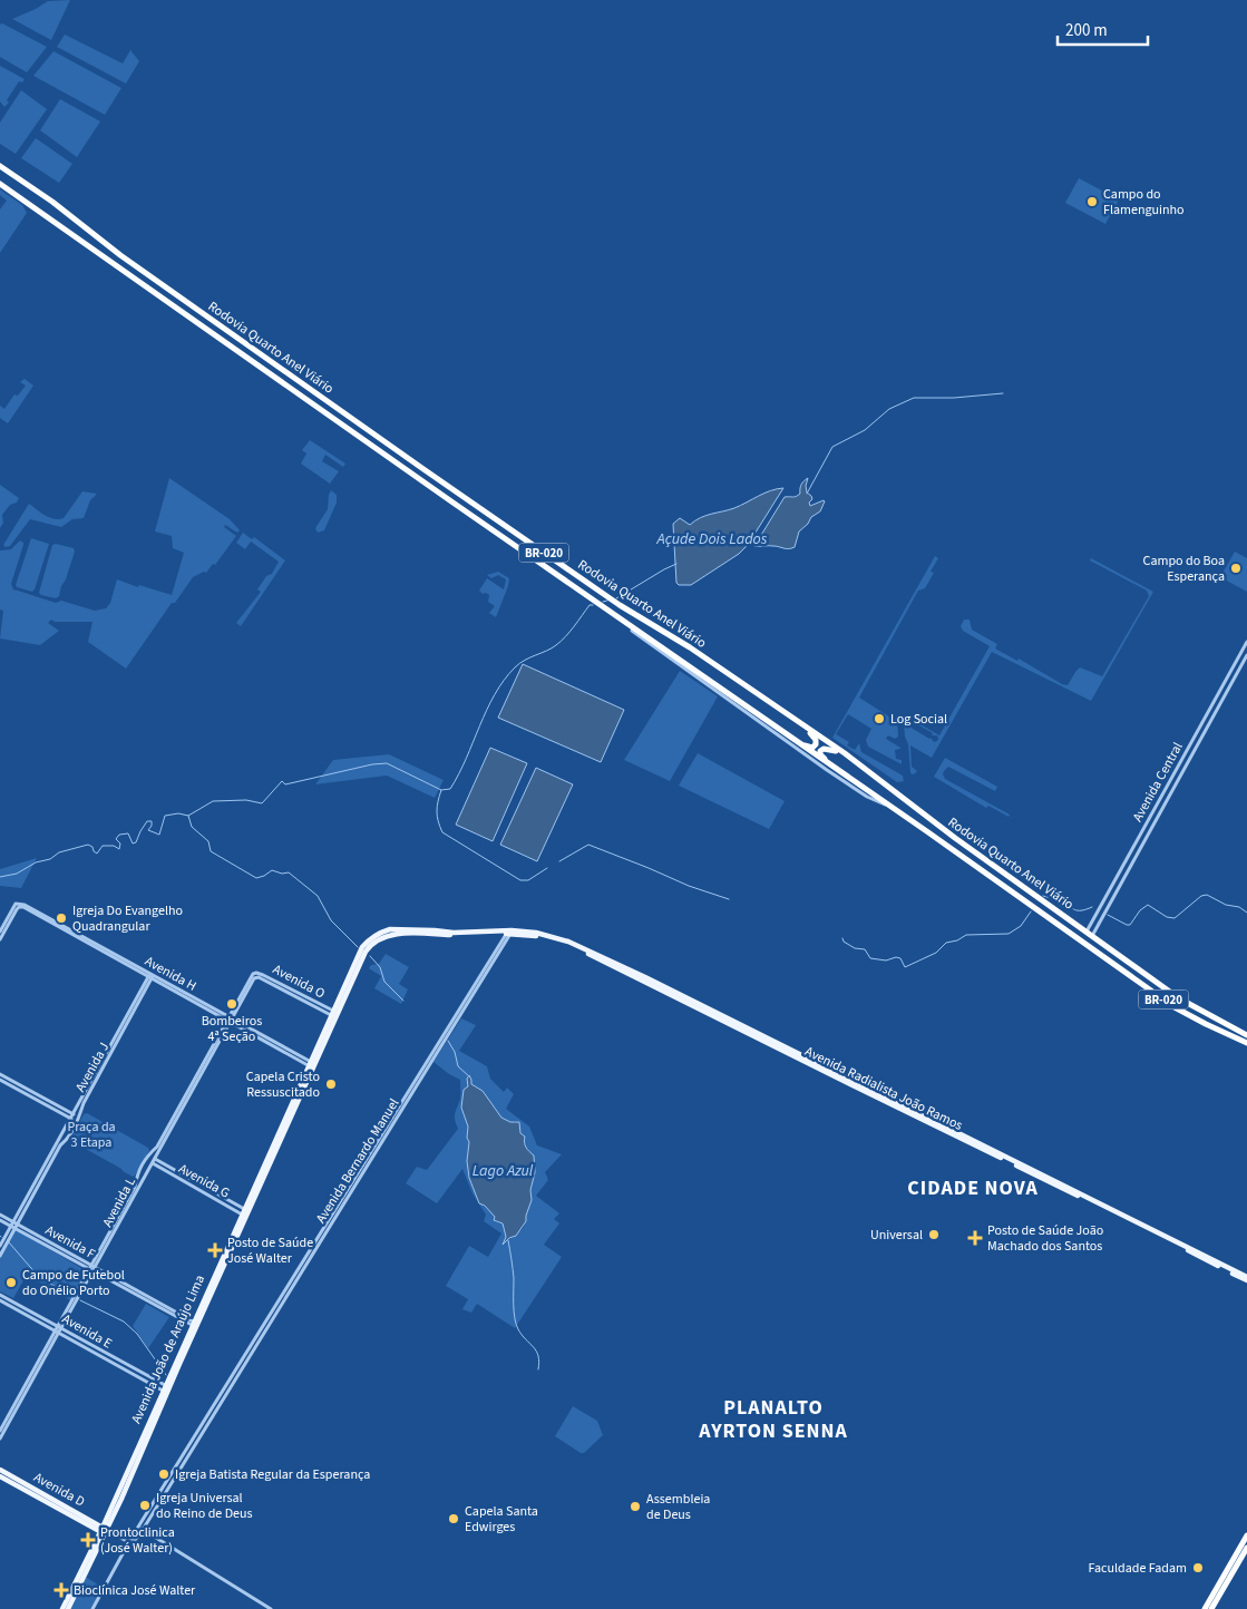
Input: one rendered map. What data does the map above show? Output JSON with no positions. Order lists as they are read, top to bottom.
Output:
{
  "streets": {
    "highway": ["Rodovia Quarto Anel Viário", "BR-020"],
    "main road": ["Avenida Radialista João Ramos", "Avenida João de Araújo Lima", "Avenida D"],
    "street": [
      "Avenida Central",
      "Avenida H",
      "Avenida O",
      "Avenida J",
      "Avenida Bernardo Manuel",
      "Avenida G",
      "Avenida L",
      "Avenida F",
      "Avenida E"
    ]
  },
  "crossings": [
    ["Rodovia Quarto Anel Viário", "Avenida Central"],
    ["Avenida H", "Avenida J"],
    ["Avenida H", "Avenida L"],
    ["Avenida H", "Avenida João de Araújo Lima"],
    ["Avenida O", "Avenida L"],
    ["Avenida O", "Avenida João de Araújo Lima"],
    ["Avenida J", "Avenida F"],
    ["Avenida Radialista João Ramos", "Avenida Bernardo Manuel"],
    ["Avenida Radialista João Ramos", "Avenida João de Araújo Lima"],
    ["Avenida G", "Avenida L"],
    ["Avenida G", "Avenida João de Araújo Lima"],
    ["Avenida L", "Avenida F"],
    ["Avenida L", "Avenida E"],
    ["Avenida F", "Avenida João de Araújo Lima"],
    ["Avenida E", "Avenida João de Araújo Lima"],
    ["Avenida João de Araújo Lima", "Avenida D"]
  ],
  "districts": ["CIDADE NOVA", "PLANALTO AYRTON SENNA"],
  "water": ["Açude Dois Lados", "Lago Azul"],
  "parks": ["Praça da 3 Etapa"],
  "places": {
    "other": [
      "Campo do Flamenguinho",
      "Campo do Boa Esperança",
      "Log Social",
      "Igreja Do Evangelho Quadrangular",
      "Bombeiros 4ª Seção",
      "Capela Cristo Ressuscitado",
      "Universal",
      "Campo de Futebol do Onélio Porto",
      "Igreja Batista Regular da Esperança",
      "Igreja Universal do Reino de Deus",
      "Assembleia de Deus",
      "Capela Santa Edwirges",
      "Faculdade Fadam"
    ],
    "health": [
      "Posto de Saúde João Machado dos Santos",
      "Posto de Saúde José Walter",
      "Prontoclinica (José Walter)",
      "Bioclínica José Walter"
    ]
  },
  "scale_bar": "200 m"
}
